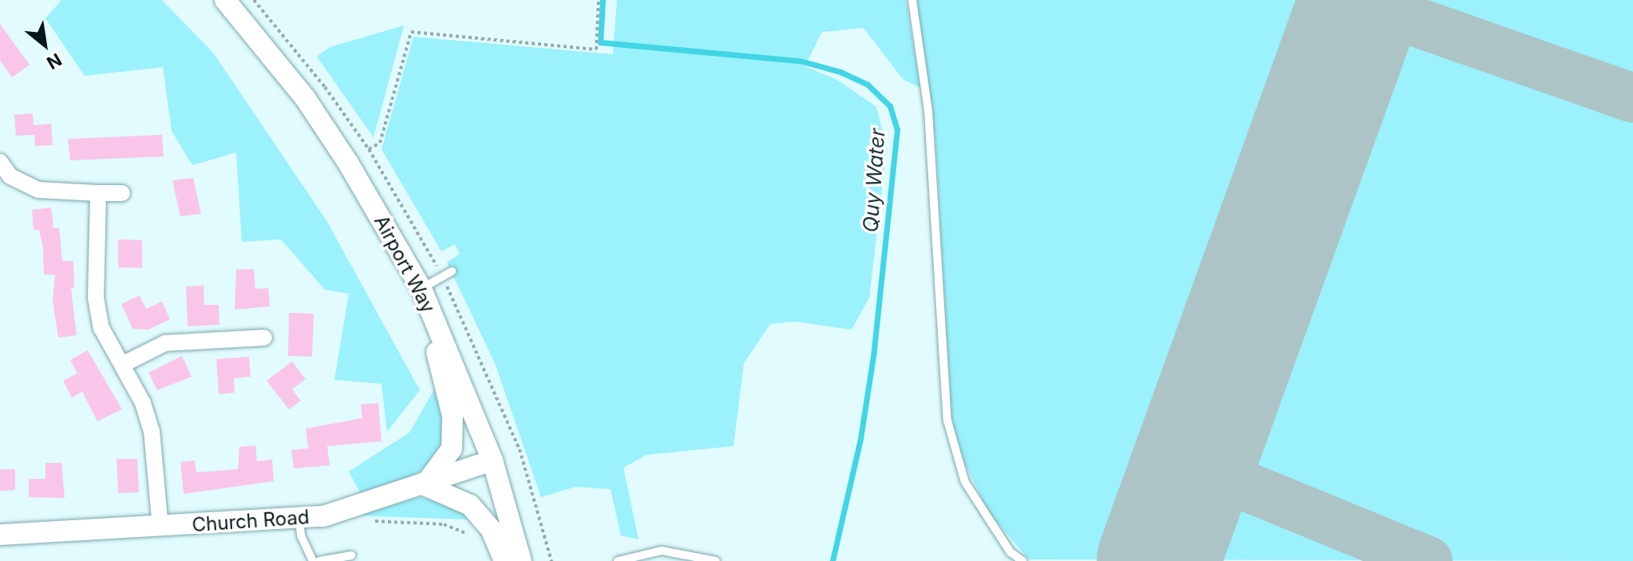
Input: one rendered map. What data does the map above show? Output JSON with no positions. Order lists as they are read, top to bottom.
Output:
{
  "streets": {
    "street": ["Airport Way", "Church Road"]
  },
  "crossings": [
    ["Airport Way", "Church Road"]
  ],
  "water": ["Quy Water"],
  "north": "bottom right"
}
